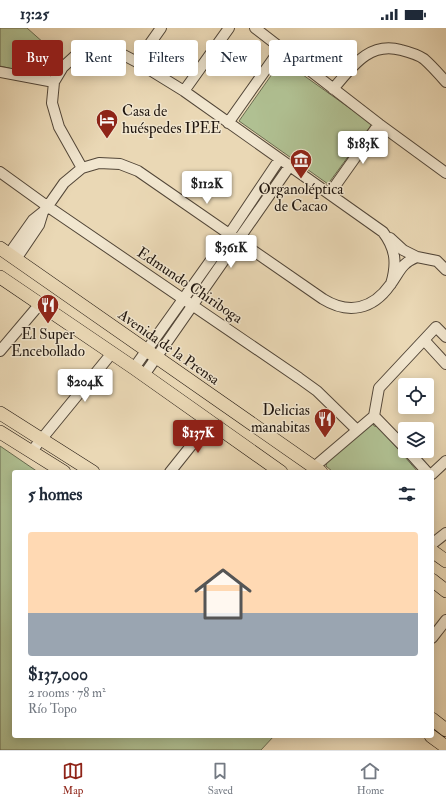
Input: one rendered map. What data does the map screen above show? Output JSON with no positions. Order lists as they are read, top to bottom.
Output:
{
  "streets": {
    "main road": ["Avenida de la Prensa"],
    "street": ["Edmundo Chiriboga"]
  },
  "places": {
    "hotel": ["Casa de huéspedes IPEE"],
    "museum": ["Organoléptica de Cacao"],
    "restaurant": ["El Super Encebollado", "Delicias manabitas"]
  },
  "page": {
    "status": "13:25",
    "chip": [
      "Buy",
      "Rent",
      "Filters",
      "New",
      "Apartment"
    ],
    "price": [
      "$183K",
      "$112K",
      "$361K",
      "$204K",
      "$137K"
    ],
    "heading": "5 homes",
    "list": [
      {
        "name": "$137,000",
        "note": "2 rooms · 78 m² · Río Topo"
      }
    ],
    "tabs": ["Map", "Saved", "Home"]
  }
}
